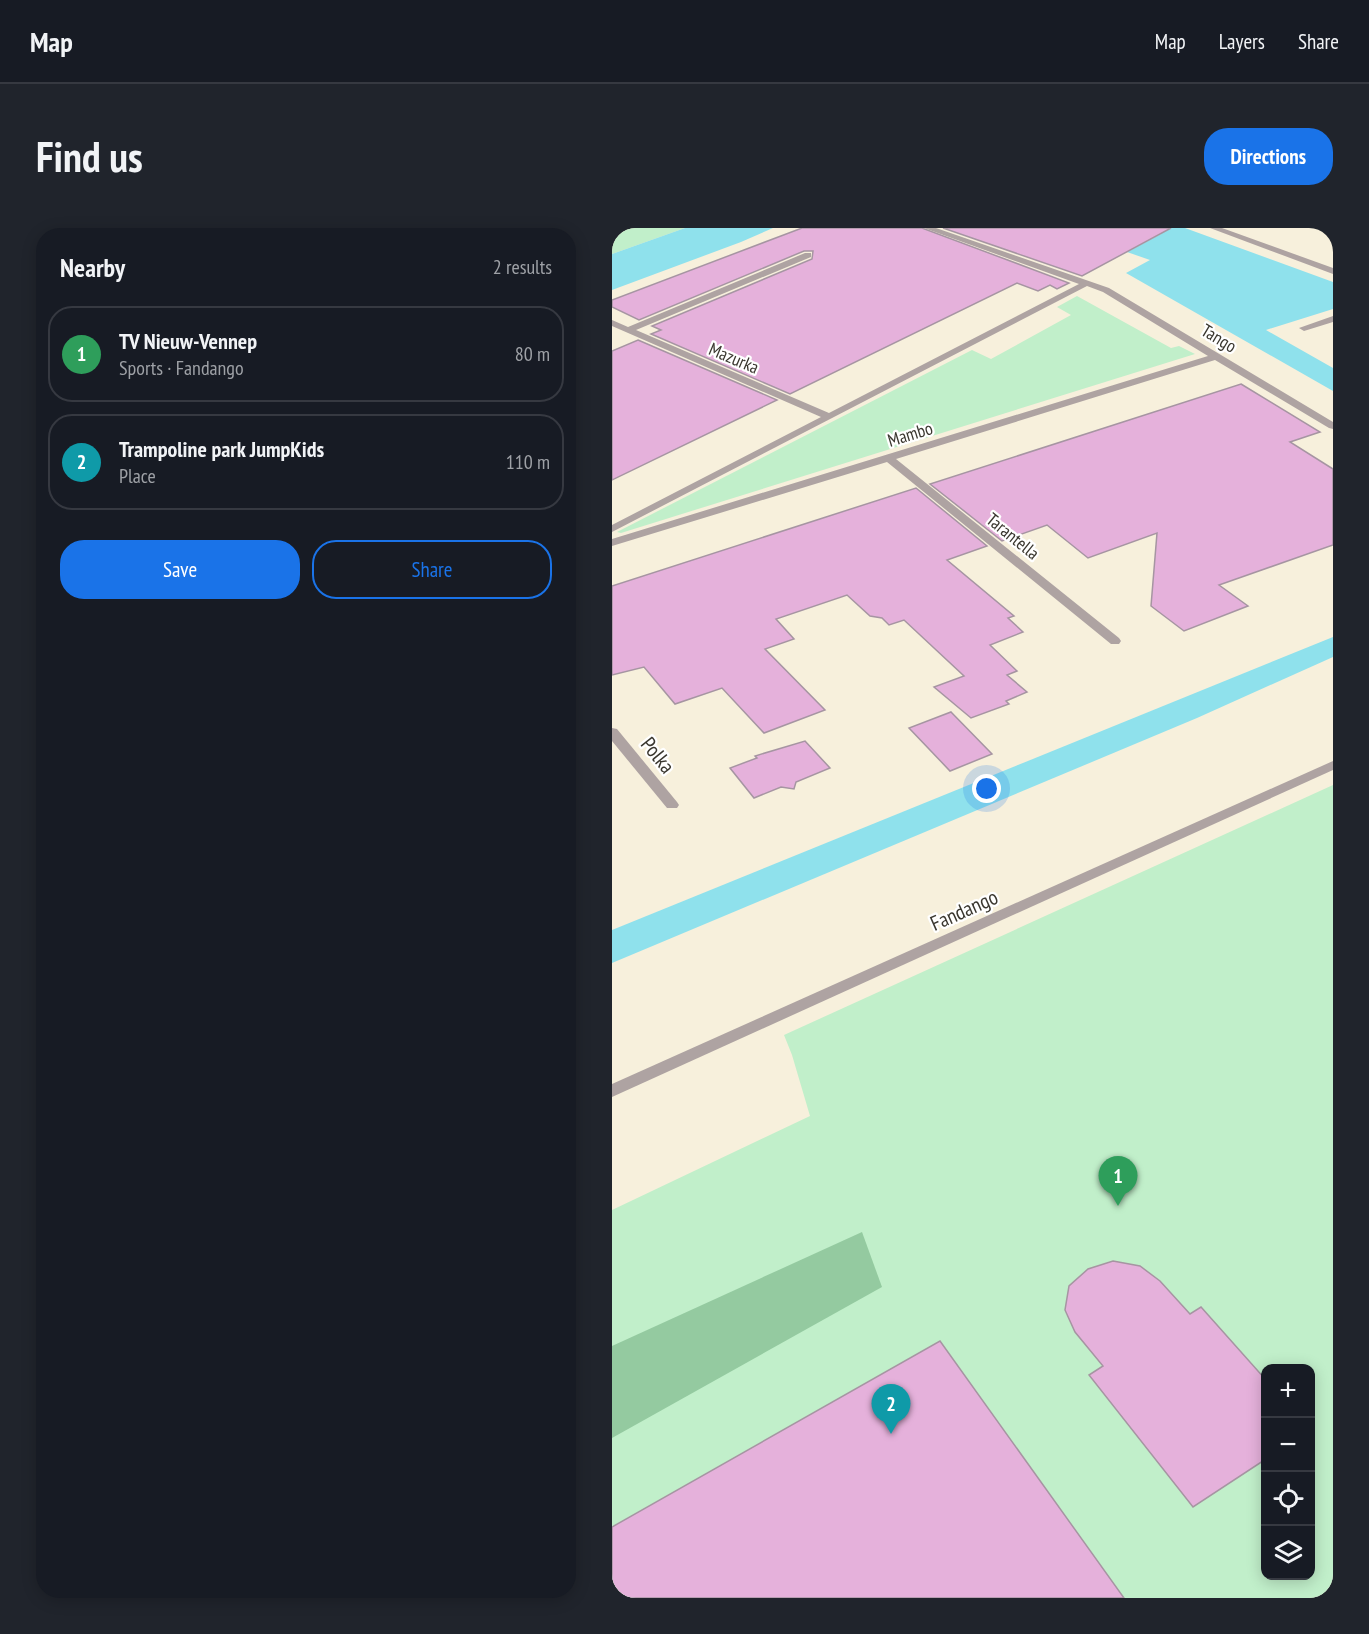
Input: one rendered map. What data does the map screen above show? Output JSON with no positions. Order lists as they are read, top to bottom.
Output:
{
  "streets": {
    "street": [
      "Tango",
      "Mazurka",
      "Mambo",
      "Tarantella",
      "Polka",
      "Fandango"
    ]
  },
  "crossings": [
    ["Tango", "Mambo"],
    ["Mambo", "Tarantella"]
  ],
  "page": {
    "header": "Map",
    "nav": ["Map", "Layers", "Share"],
    "buttons": [
      "Directions",
      ["Save", "Share"]
    ],
    "title": "Find us",
    "heading": ["Nearby", "2 results"],
    "list": [
      {
        "mark": "1",
        "name": "TV Nieuw-Vennep",
        "note": "Sports · Fandango",
        "value": "80 m"
      },
      {
        "mark": "2",
        "name": "Trampoline park JumpKids",
        "note": "Place",
        "value": "110 m"
      }
    ],
    "pins": ["1", "2"],
    "map_buttons": ["+", "−"]
  }
}
